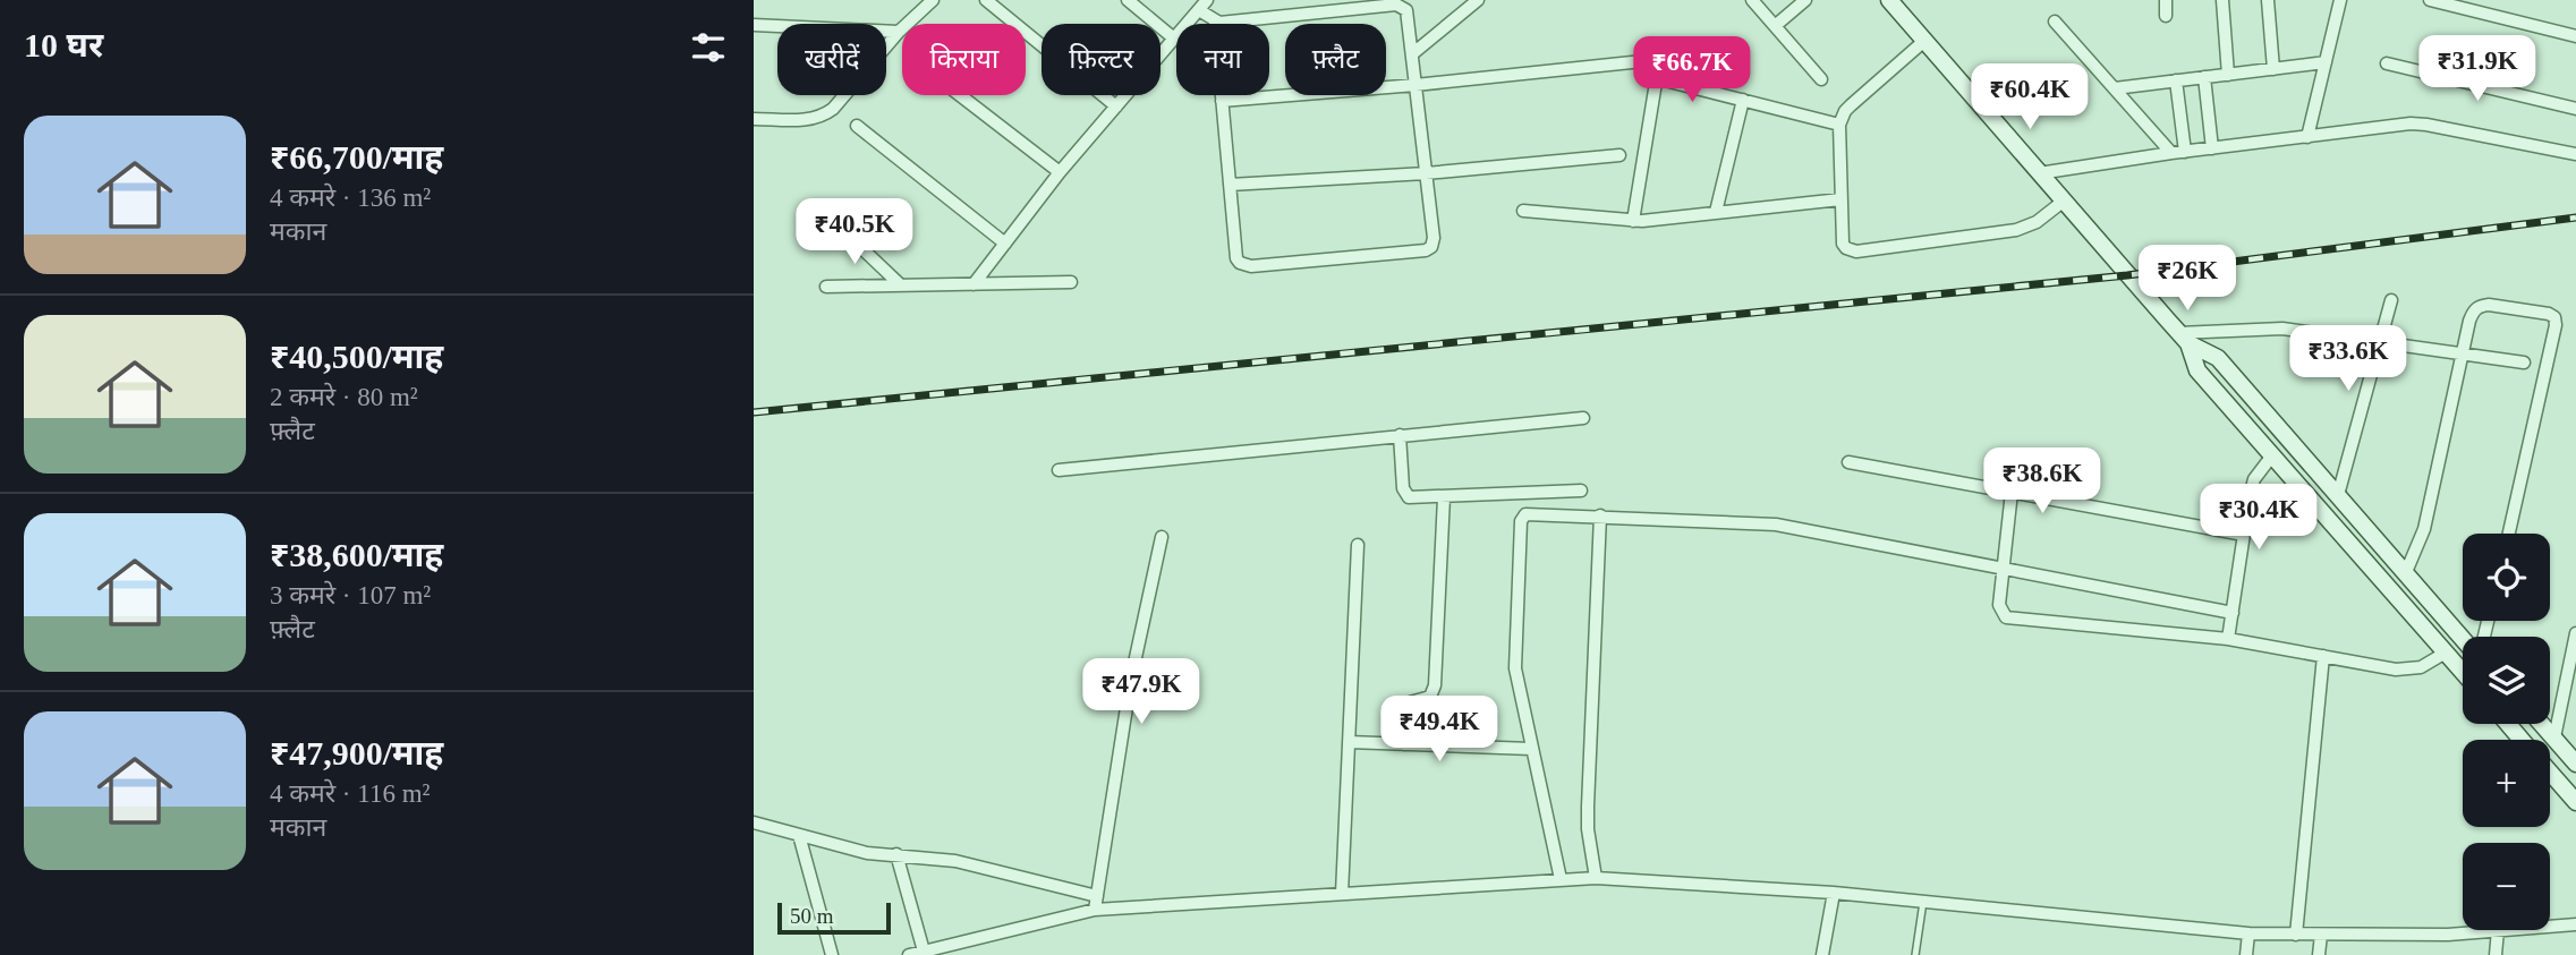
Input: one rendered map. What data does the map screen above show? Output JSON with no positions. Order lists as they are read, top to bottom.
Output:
{
  "scale_bar": "50 m",
  "page": {
    "heading": "10 घर",
    "chip": [
      "खरीदें",
      "किराया",
      "फ़िल्टर",
      "नया",
      "फ़्लैट"
    ],
    "price": [
      "₹31.9K",
      "₹66.7K",
      "₹60.4K",
      "₹40.5K",
      "₹26K",
      "₹33.6K",
      "₹38.6K",
      "₹30.4K",
      "₹47.9K",
      "₹49.4K"
    ],
    "list": [
      {
        "name": "₹66,700/माह",
        "note": "4 कमरे · 136 m² · मकान"
      },
      {
        "name": "₹40,500/माह",
        "note": "2 कमरे · 80 m² · फ़्लैट"
      },
      {
        "name": "₹38,600/माह",
        "note": "3 कमरे · 107 m² · फ़्लैट"
      },
      {
        "name": "₹47,900/माह",
        "note": "4 कमरे · 116 m² · मकान"
      }
    ],
    "map_buttons": ["+", "−"],
    "scale": "50 m"
  }
}
